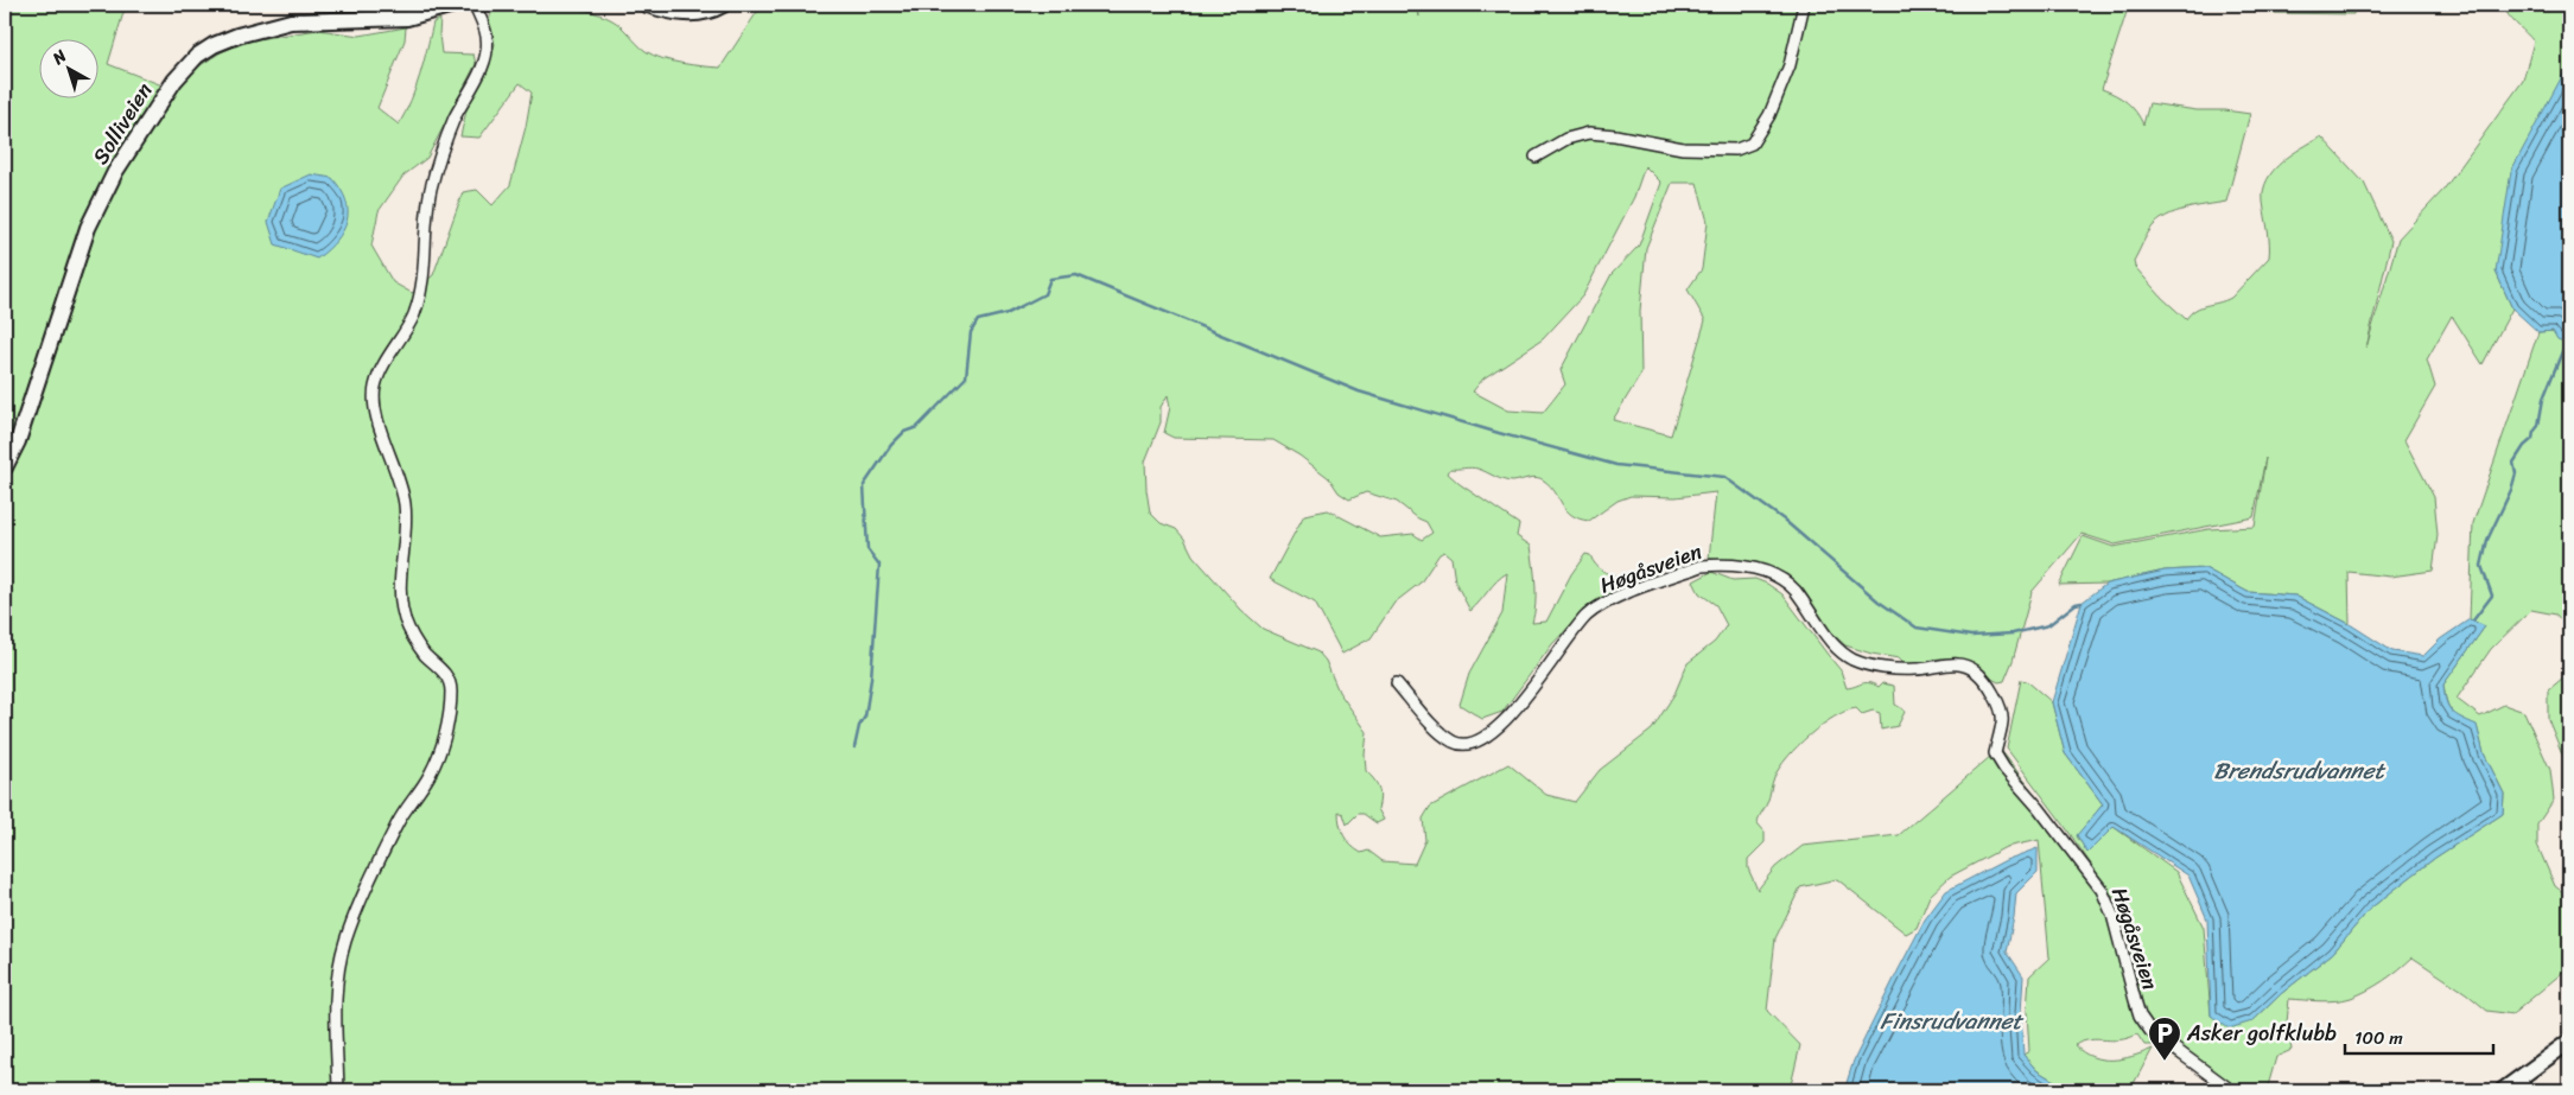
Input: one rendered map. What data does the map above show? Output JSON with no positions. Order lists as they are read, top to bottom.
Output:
{
  "streets": {
    "street": ["Solliveien", "Høgåsveien"]
  },
  "water": ["Brendsrudvannet", "Finsrudvannet"],
  "places": {
    "parking": ["Asker golfklubb"]
  },
  "scale_bar": "100 m",
  "north": "top left"
}
